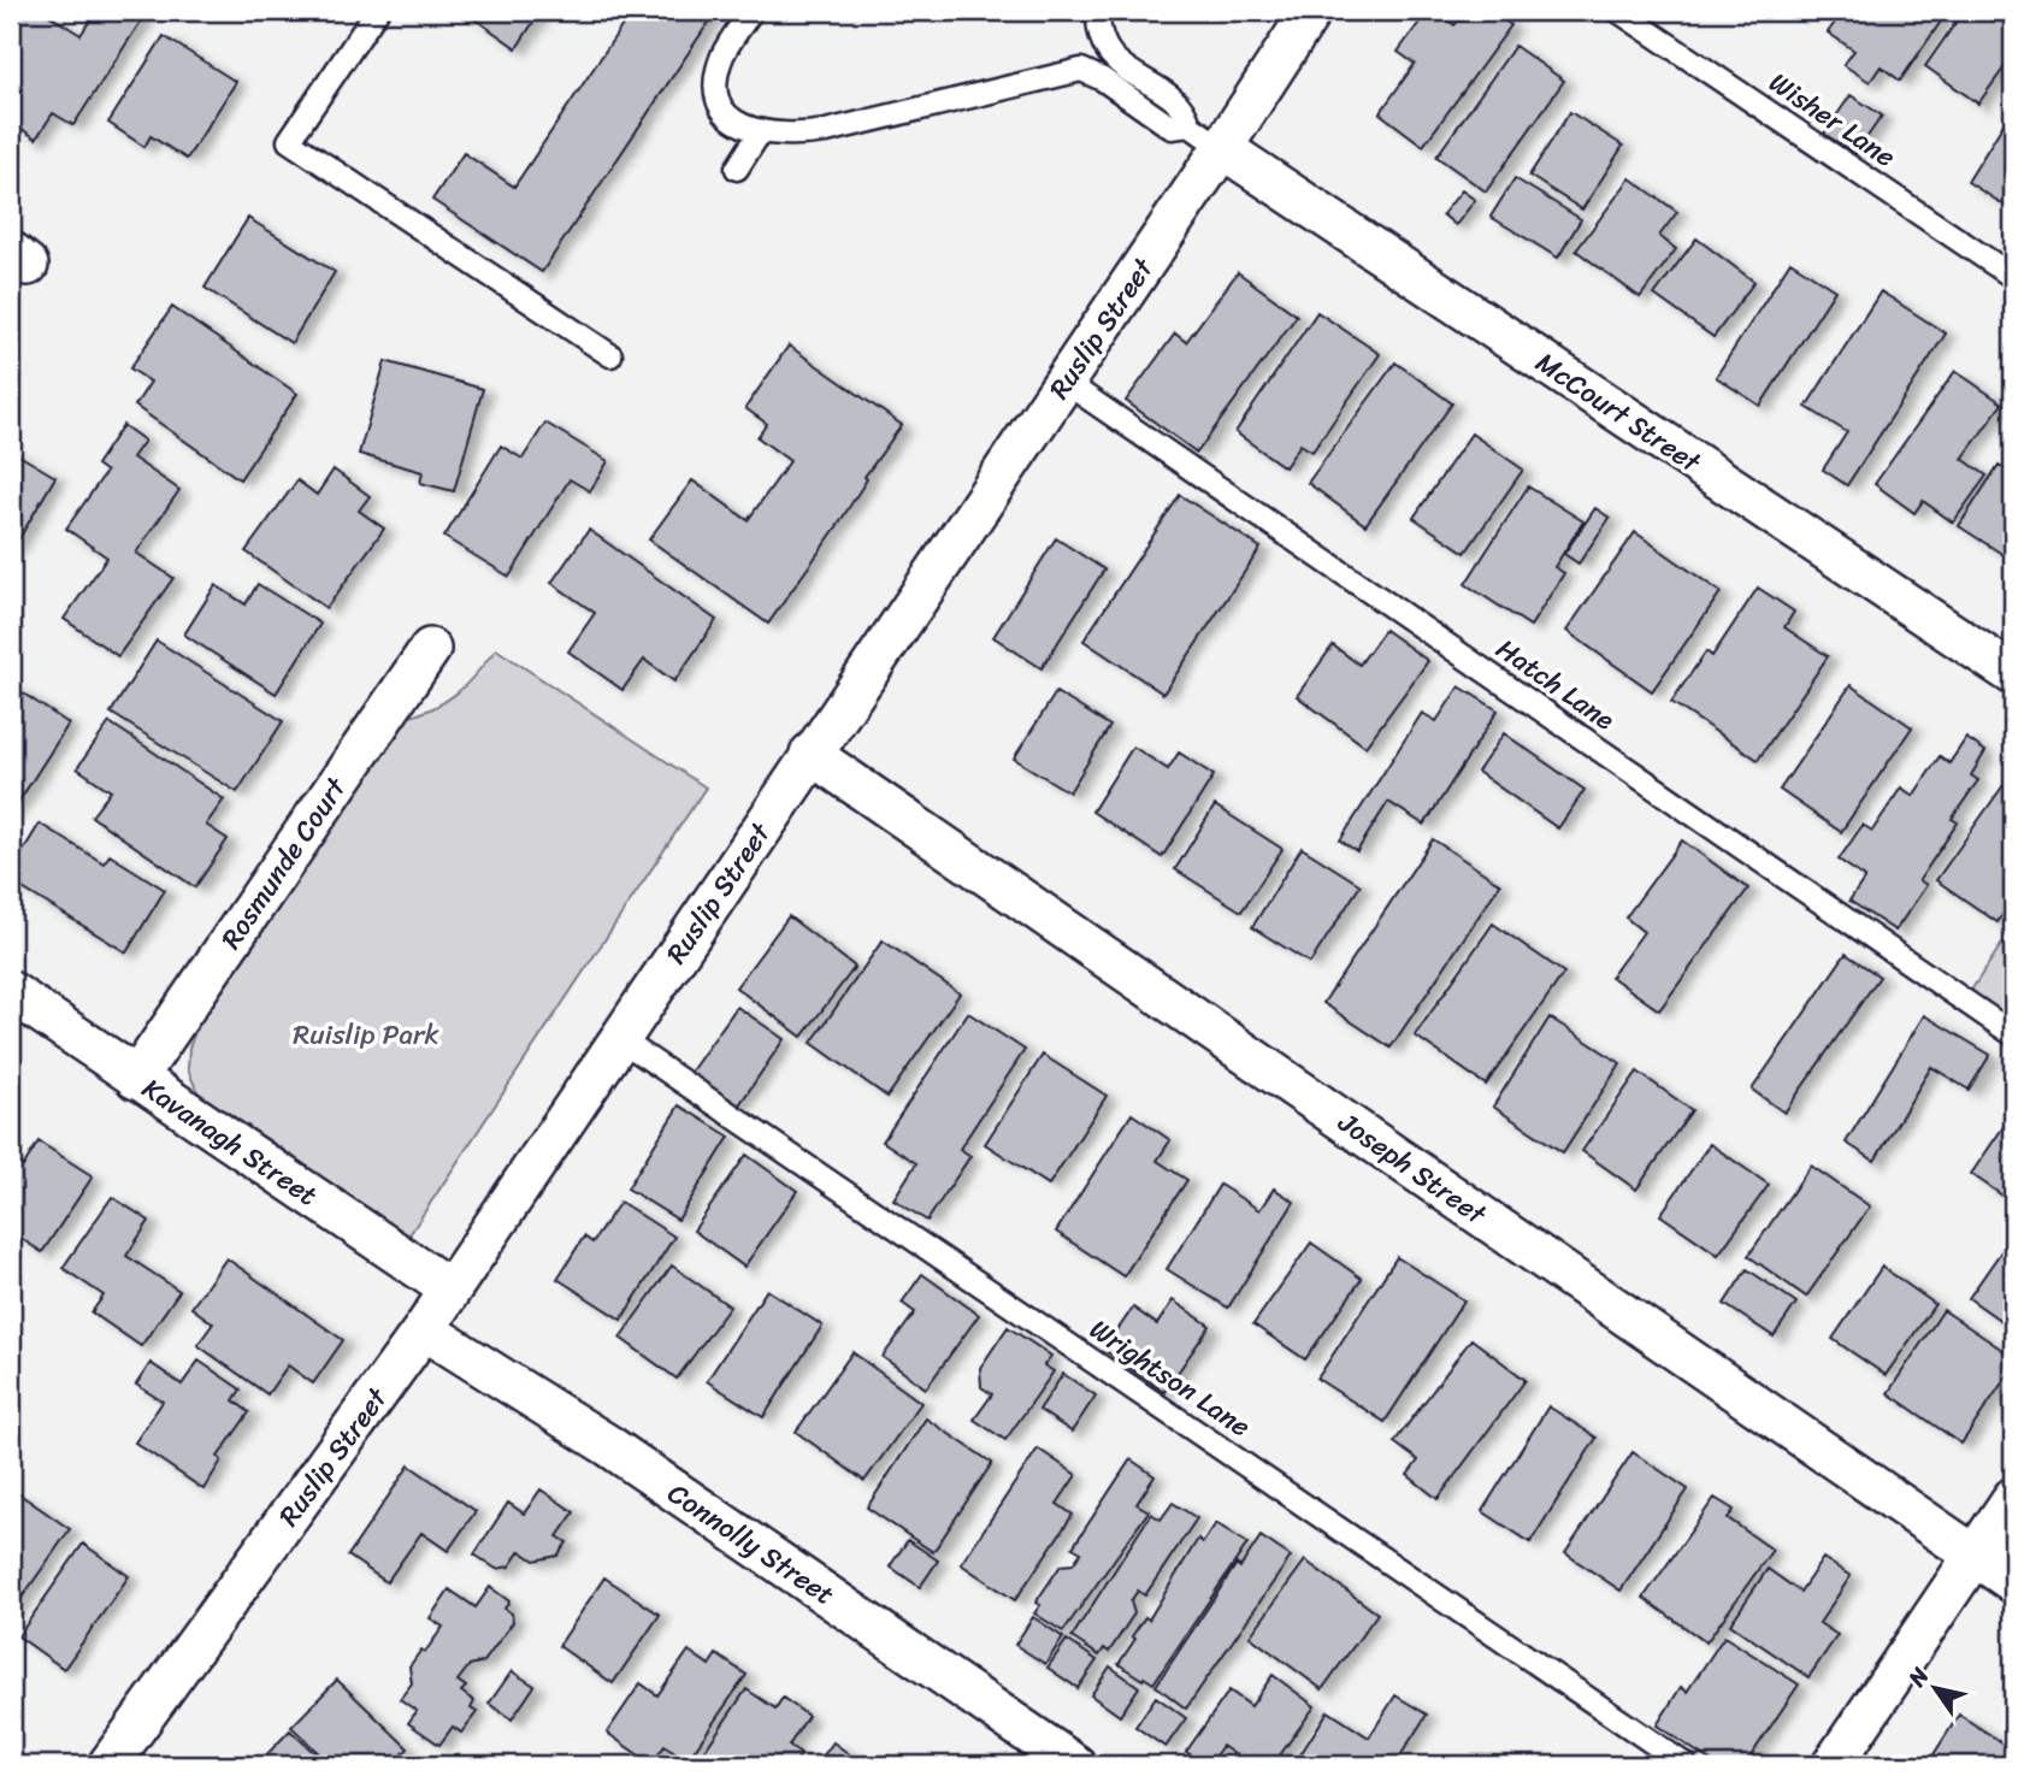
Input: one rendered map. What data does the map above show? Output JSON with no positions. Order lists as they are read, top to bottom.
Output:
{
  "streets": {
    "street": [
      "Ruslip Street",
      "McCourt Street",
      "Rosmunde Court",
      "Kavanagh Street",
      "Joseph Street",
      "Connolly Street"
    ],
    "lane": ["Wisher Lane", "Hatch Lane", "Wrightson Lane"]
  },
  "crossings": [
    ["Ruslip Street", "McCourt Street"],
    ["Ruslip Street", "Hatch Lane"],
    ["Ruslip Street", "Kavanagh Street"],
    ["Ruslip Street", "Joseph Street"],
    ["Ruslip Street", "Wrightson Lane"],
    ["Ruslip Street", "Connolly Street"],
    ["Rosmunde Court", "Kavanagh Street"]
  ],
  "parks": ["Ruislip Park"],
  "north": "top left"
}
